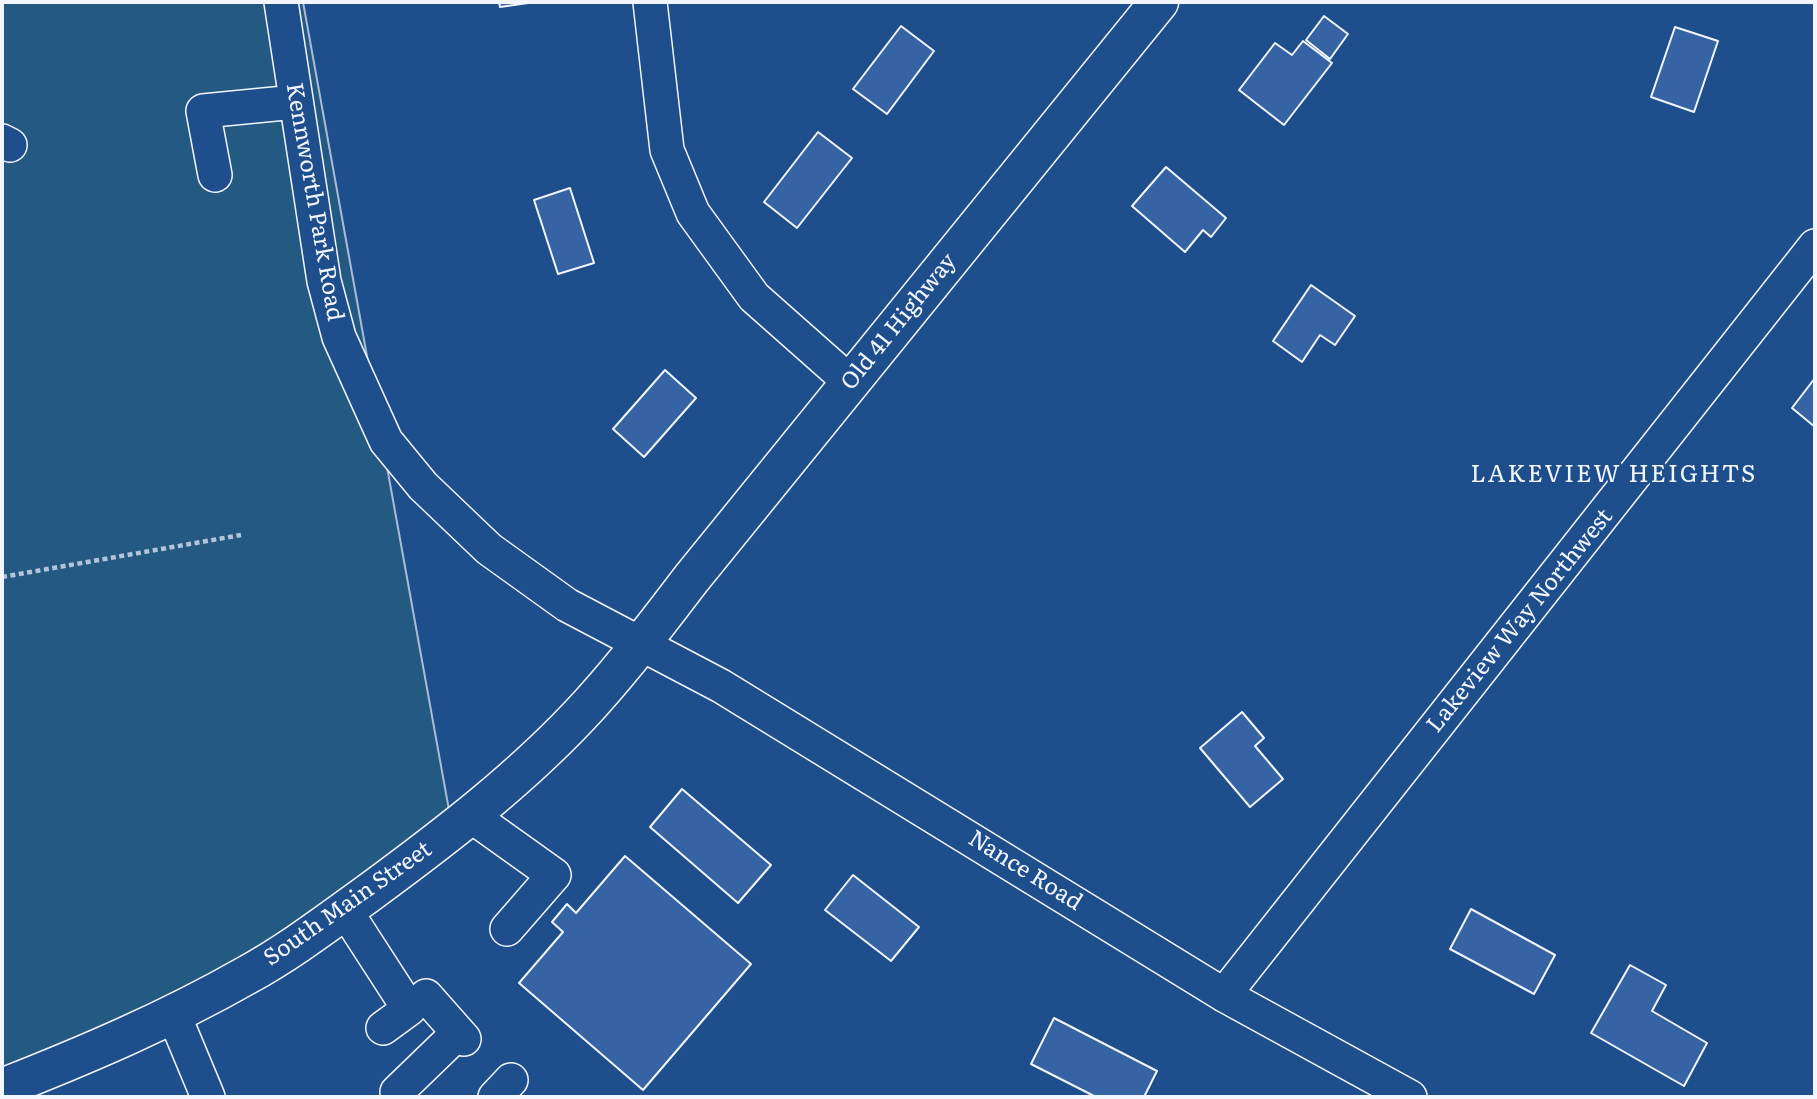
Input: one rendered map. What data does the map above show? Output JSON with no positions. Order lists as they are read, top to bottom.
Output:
{
  "streets": {
    "main road": ["Old 41 Highway", "South Main Street"],
    "street": ["Kennworth Park Road", "Lakeview Way Northwest", "Nance Road"]
  },
  "crossings": [
    ["Kennworth Park Road", "Old 41 Highway"],
    ["Kennworth Park Road", "Nance Road"],
    ["Kennworth Park Road", "South Main Street"],
    ["Old 41 Highway", "Nance Road"],
    ["Old 41 Highway", "South Main Street"],
    ["Lakeview Way Northwest", "Nance Road"],
    ["Nance Road", "South Main Street"]
  ],
  "districts": ["LAKEVIEW HEIGHTS"]
}
